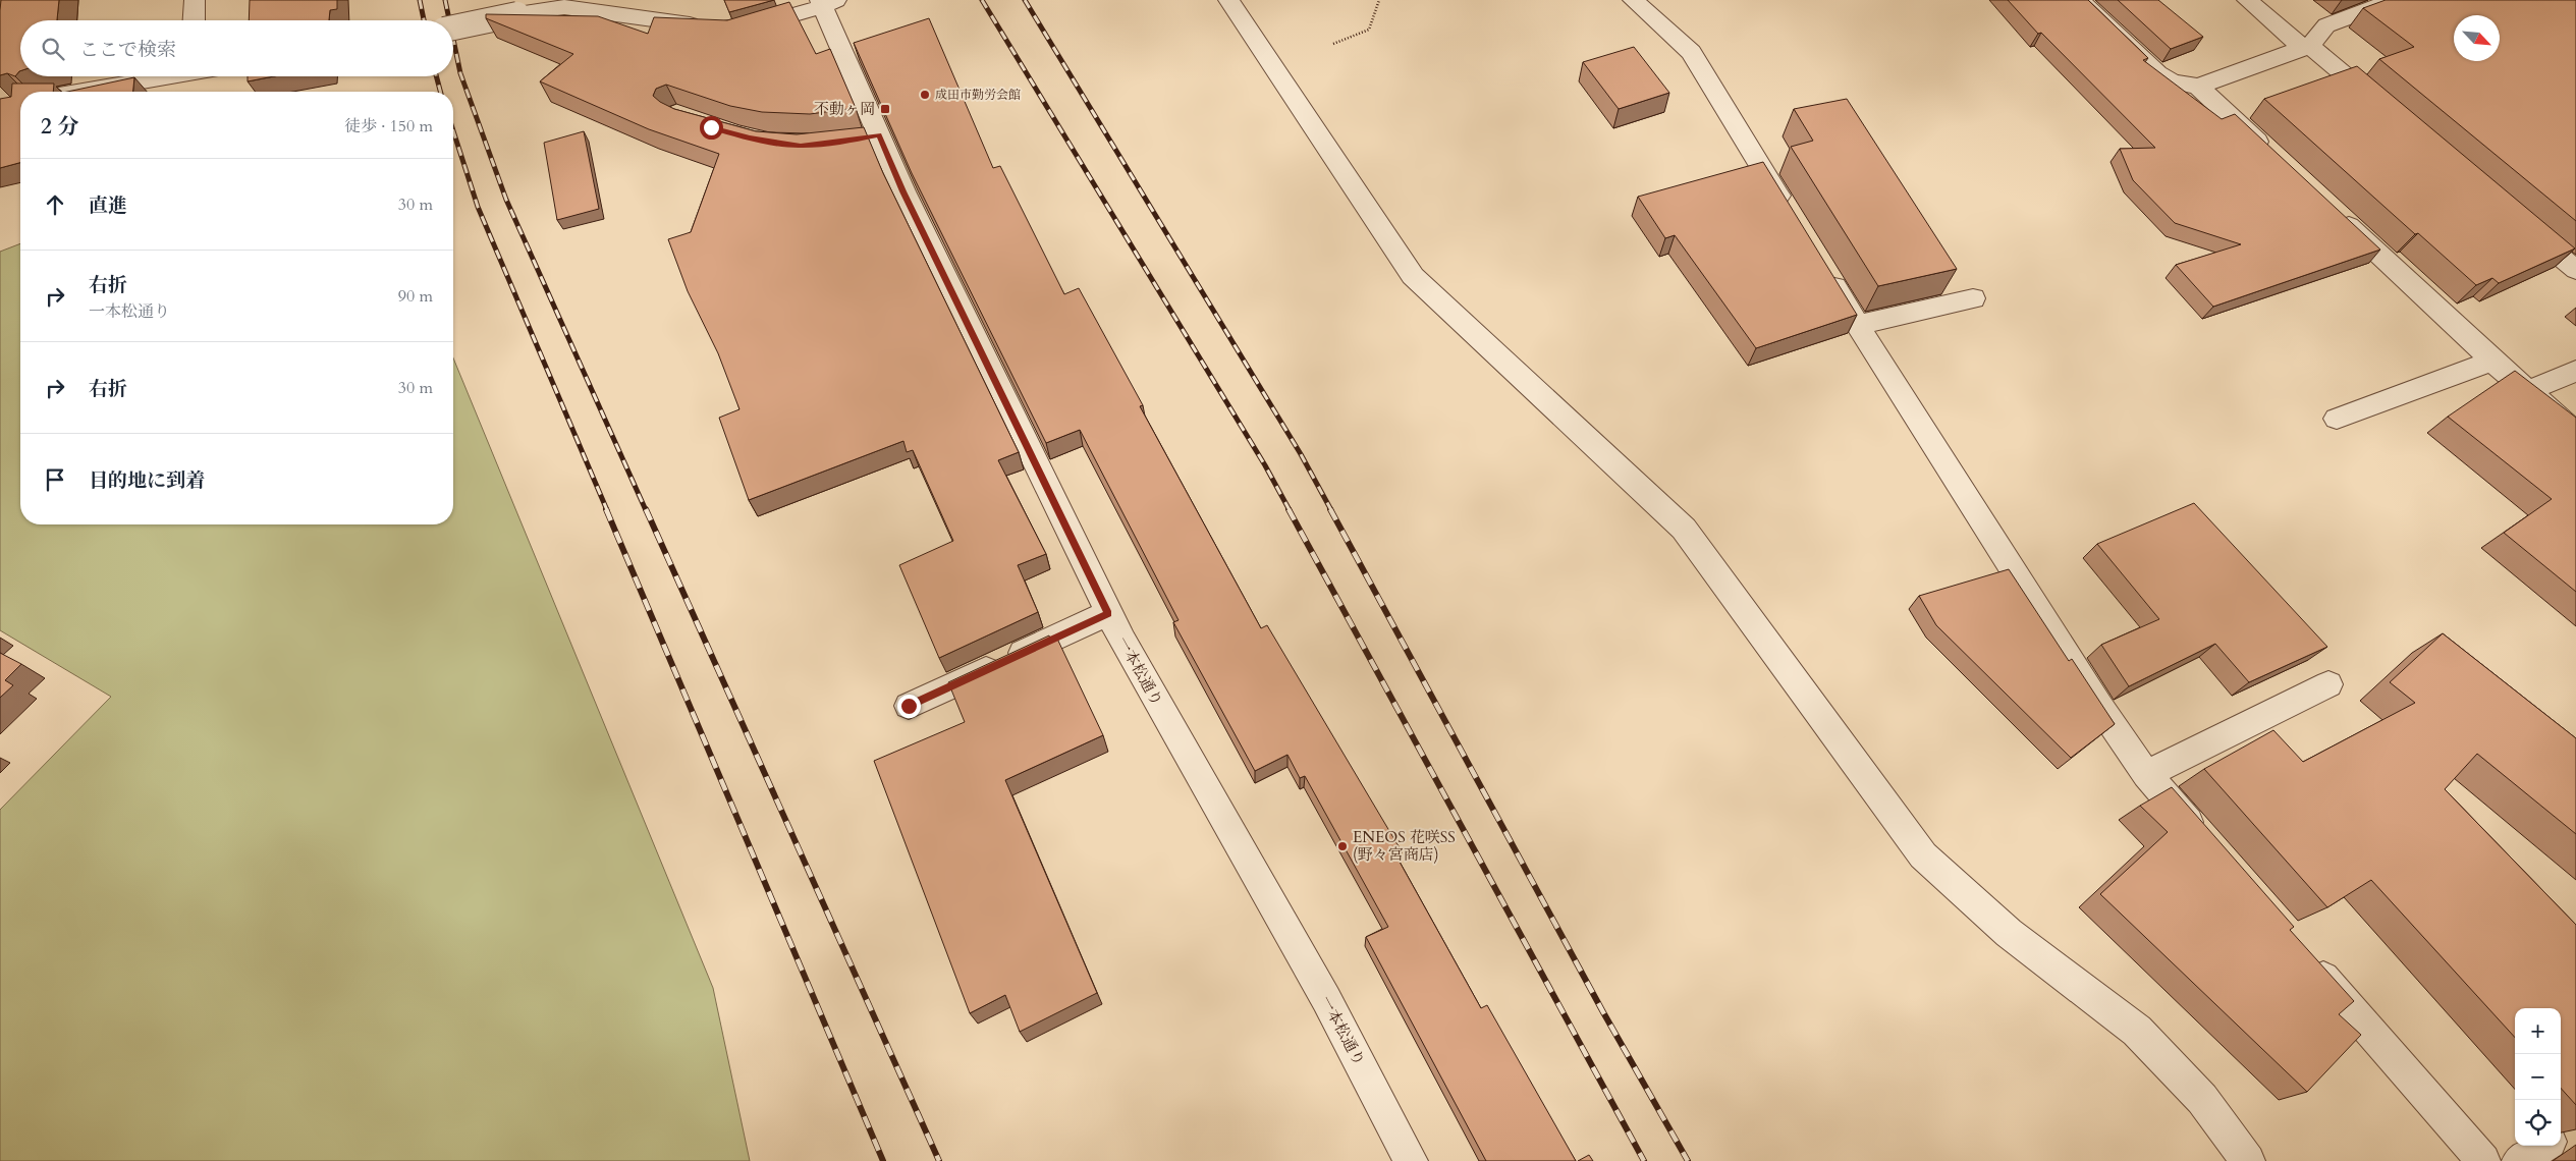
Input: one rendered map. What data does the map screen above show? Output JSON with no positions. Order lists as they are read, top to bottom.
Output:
{
  "streets": {
    "street": ["一本松通り"]
  },
  "places": {
    "other": ["成田市勤労会館", "ENEOS 花咲SS (野々宮商店)"],
    "transit": ["不動ヶ岡"]
  },
  "north": "bottom right",
  "page": {
    "search": "ここで検索",
    "heading": ["2 分", "徒歩 · 150 m"],
    "list": [
      ["直進", "30 m"],
      ["右折", "一本松通り", "90 m"],
      ["右折", "30 m"],
      "目的地に到着"
    ],
    "map_buttons": ["+", "−"]
  }
}
